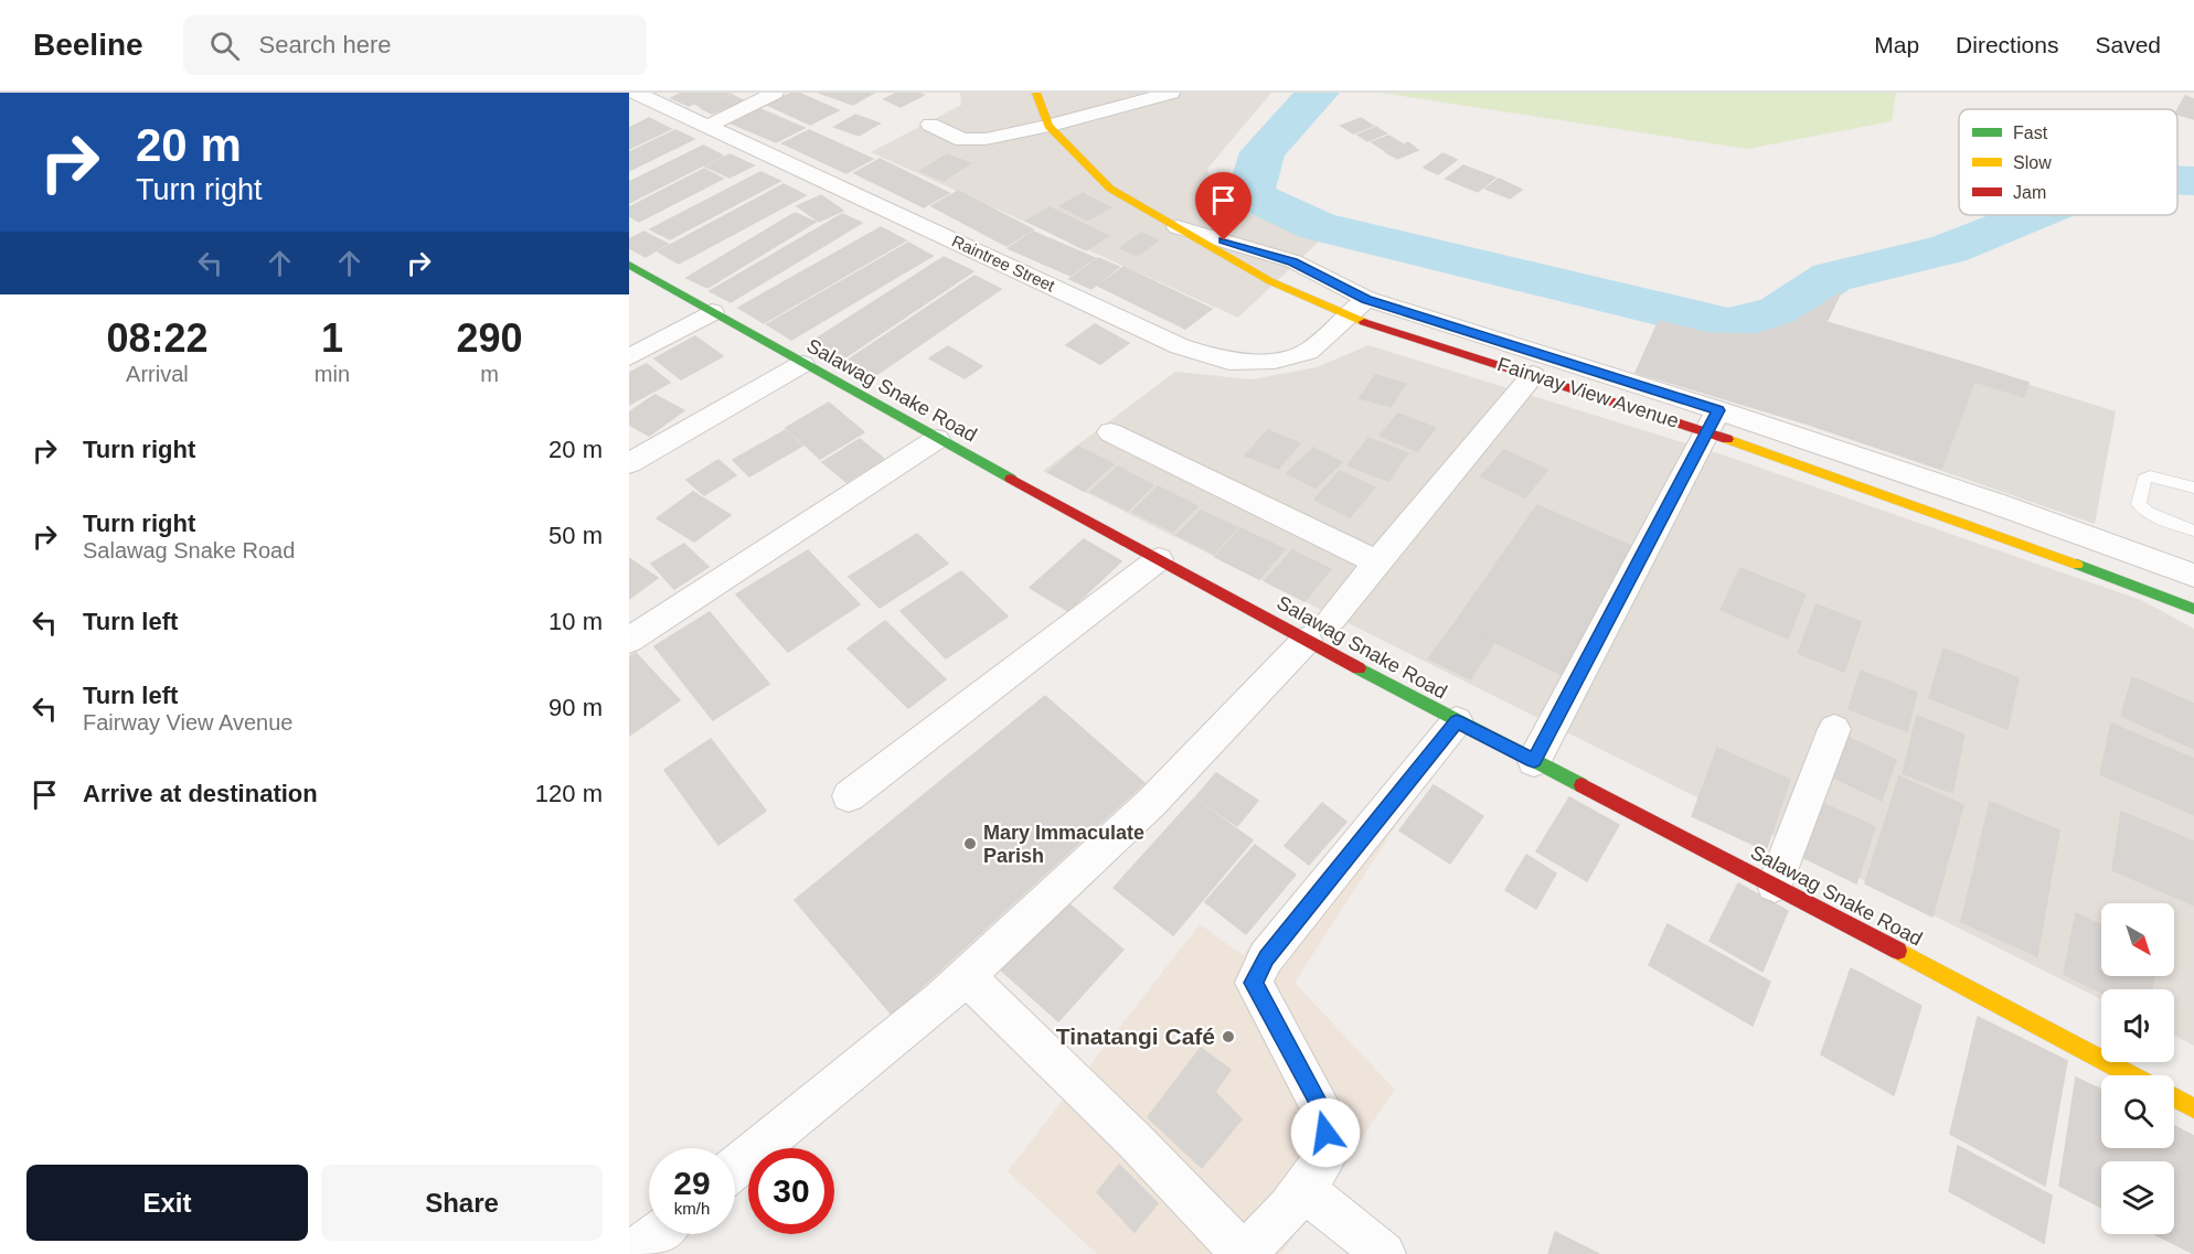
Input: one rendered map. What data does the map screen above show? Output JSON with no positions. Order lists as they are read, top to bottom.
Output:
{
  "streets": {
    "main road": ["Salawag Snake Road", "Fairway View Avenue"],
    "street": ["Raintree Street"]
  },
  "crossings": [
    ["Raintree Street", "Fairway View Avenue"]
  ],
  "places": ["Mary Immaculate Parish", "Tinatangi Café"],
  "legend": ["Fast", "Slow", "Jam"],
  "north": "bottom right",
  "page": {
    "header": "Beeline",
    "search": "Search here",
    "nav": ["Map", "Directions", "Saved"],
    "turn": ["20 m", "Turn right"],
    "eta": [
      "08:22",
      "Arrival",
      "1",
      "min",
      "290",
      "m"
    ],
    "list": [
      {
        "name": "Turn right",
        "value": "20 m"
      },
      {
        "name": "Turn right",
        "note": "Salawag Snake Road",
        "value": "50 m"
      },
      {
        "name": "Turn left",
        "value": "10 m"
      },
      {
        "name": "Turn left",
        "note": "Fairway View Avenue",
        "value": "90 m"
      },
      {
        "name": "Arrive at destination",
        "value": "120 m"
      }
    ],
    "speed": "29 km/h",
    "limit": "30",
    "buttons": ["Exit", "Share"]
  }
}
